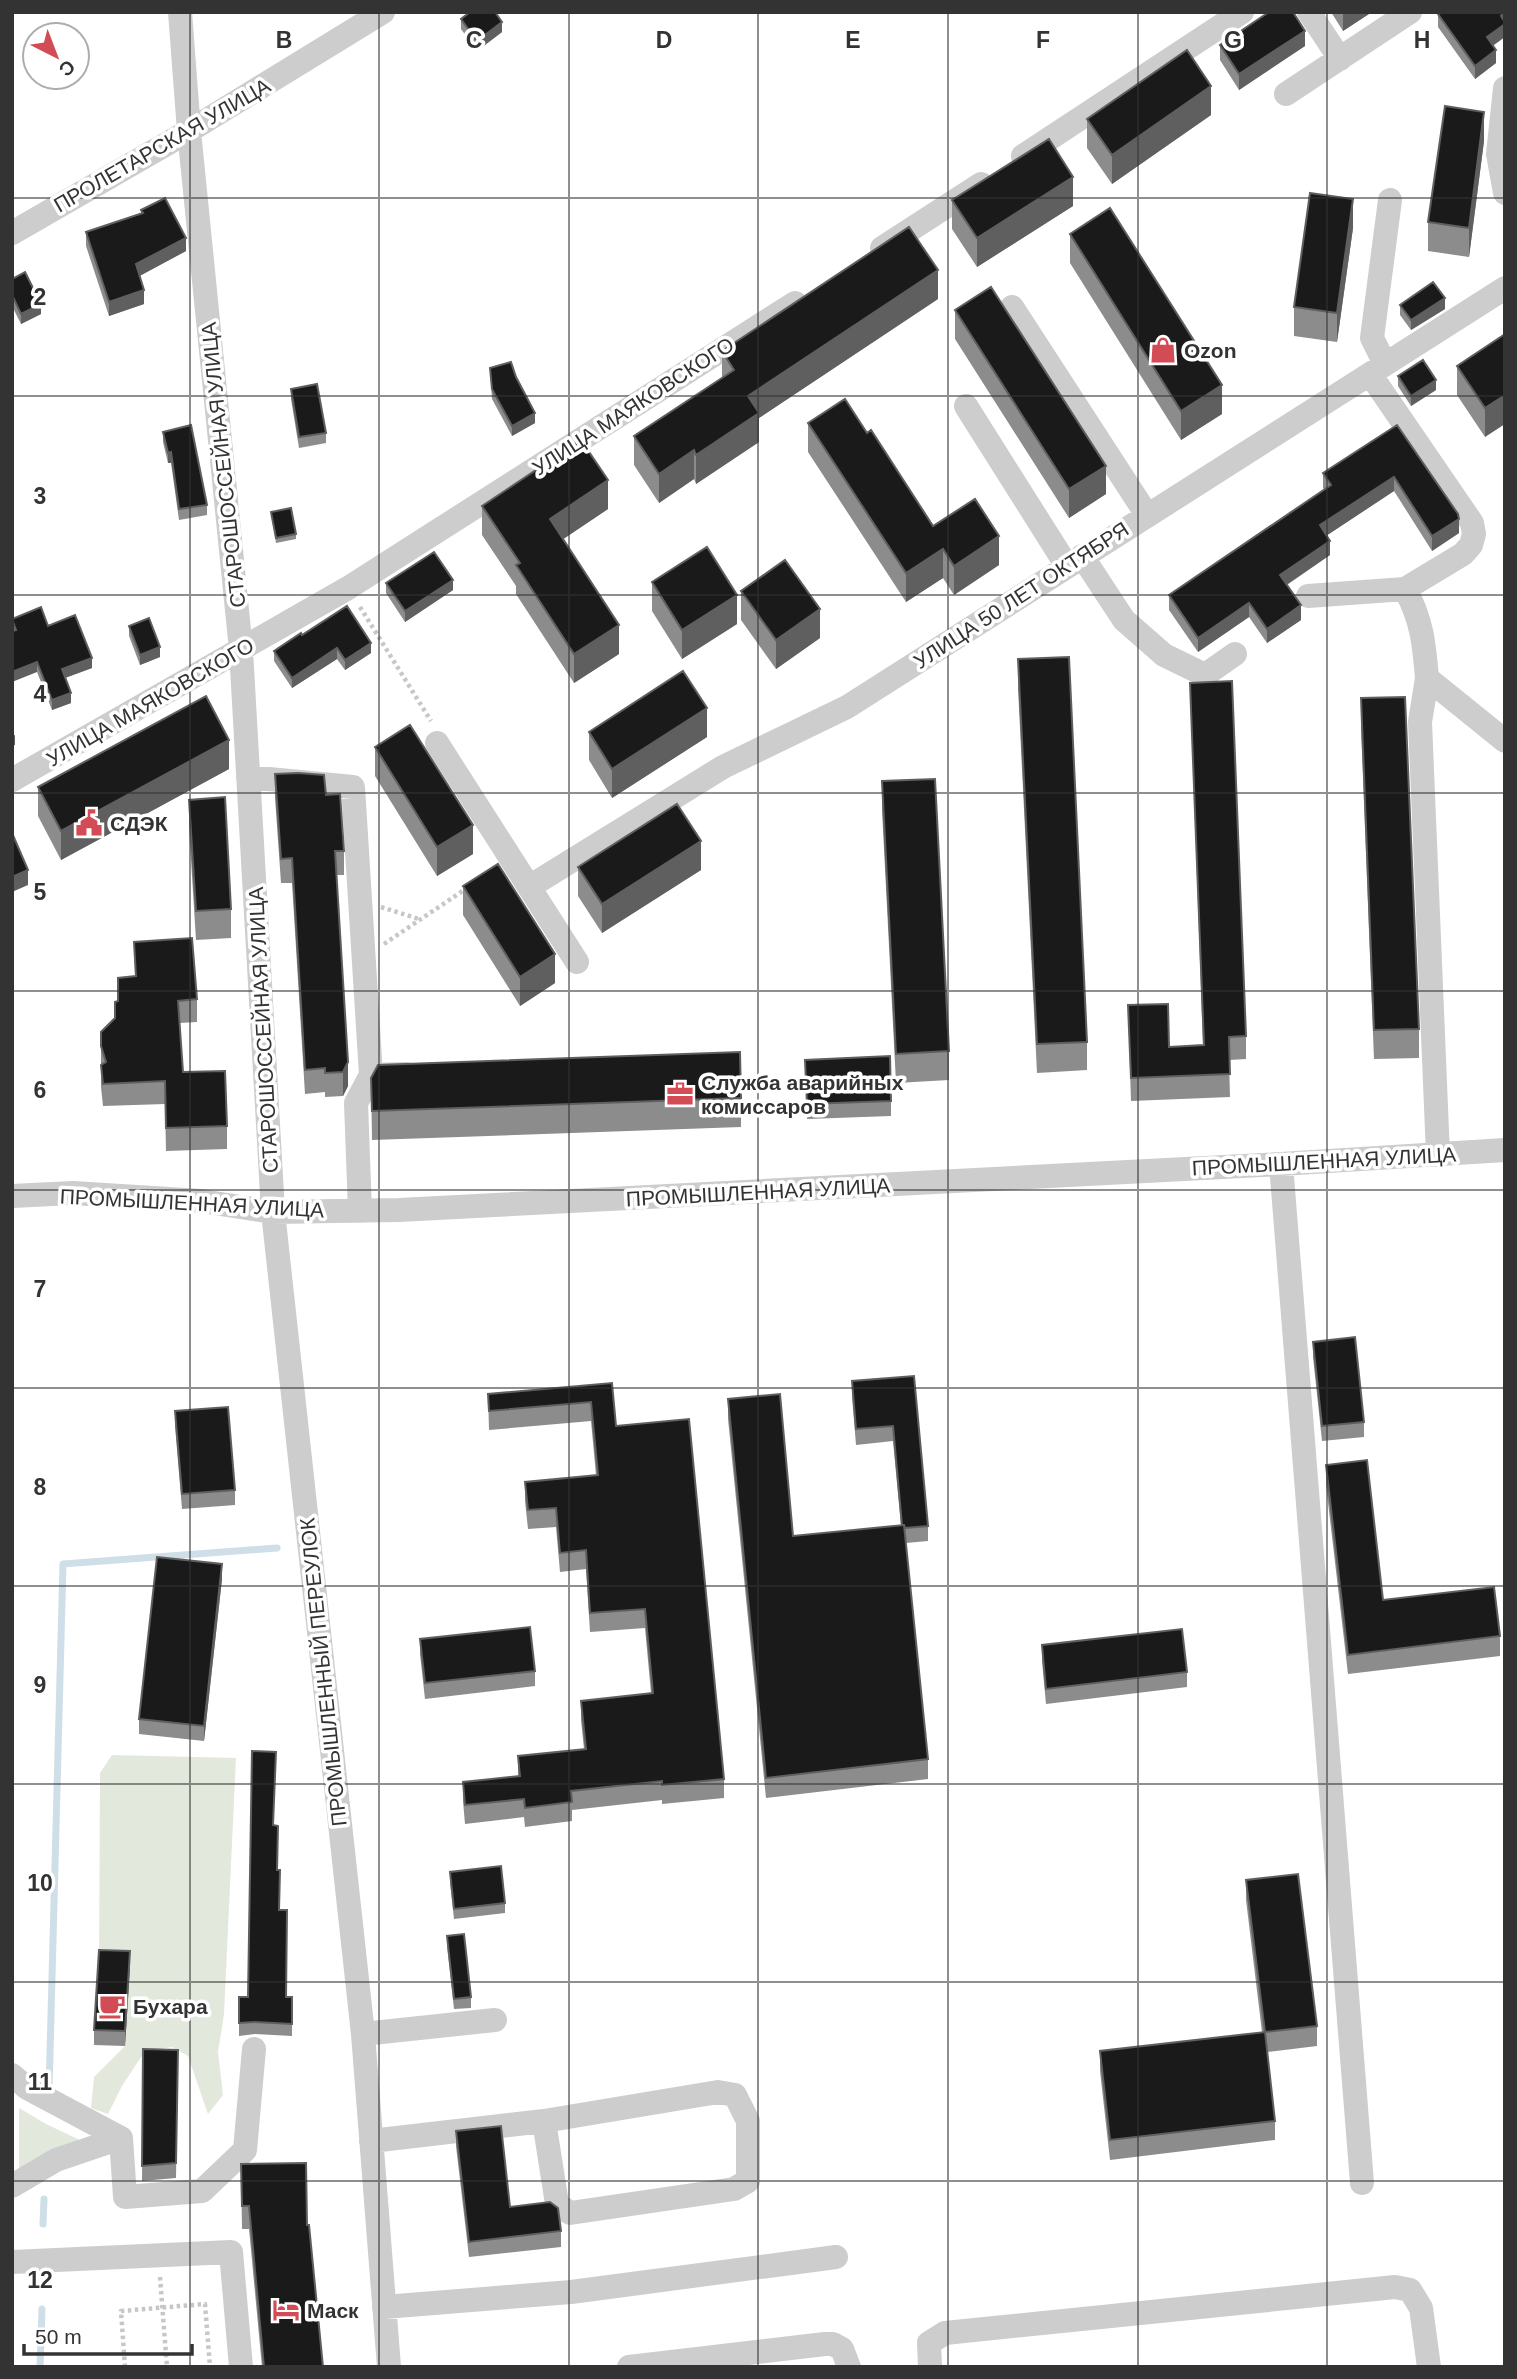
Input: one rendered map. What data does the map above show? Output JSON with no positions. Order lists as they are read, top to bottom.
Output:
{
  "streets": {
    "street": [
      "ПРОЛЕТАРСКАЯ УЛИЦА",
      "УЛИЦА МАЯКОВСКОГО",
      "СТАРОШОССЕЙНАЯ УЛИЦА",
      "УЛИЦА 50 ЛЕТ ОКТЯБРЯ",
      "ПРОМЫШЛЕННАЯ УЛИЦА",
      "ПРОМЫШЛЕННЫЙ ПЕРЕУЛОК"
    ]
  },
  "crossings": [
    ["ПРОЛЕТАРСКАЯ УЛИЦА", "СТАРОШОССЕЙНАЯ УЛИЦА"],
    ["УЛИЦА МАЯКОВСКОГО", "СТАРОШОССЕЙНАЯ УЛИЦА"],
    ["СТАРОШОССЕЙНАЯ УЛИЦА", "ПРОМЫШЛЕННАЯ УЛИЦА"],
    ["СТАРОШОССЕЙНАЯ УЛИЦА", "ПРОМЫШЛЕННЫЙ ПЕРЕУЛОК"],
    ["ПРОМЫШЛЕННАЯ УЛИЦА", "ПРОМЫШЛЕННЫЙ ПЕРЕУЛОК"]
  ],
  "places": {
    "shop": ["Ozon"],
    "public building": ["СДЭК"],
    "office": ["Служба аварийных комиссаров"],
    "cafe": ["Бухара"],
    "hotel": ["Маск"]
  },
  "scale_bar": "50 m",
  "north": "bottom right",
  "grid": {
    "columns": [
      "B",
      "C",
      "D",
      "E",
      "F",
      "G",
      "H"
    ],
    "rows": [
      "2",
      "3",
      "4",
      "5",
      "6",
      "7",
      "8",
      "9",
      "10",
      "11",
      "12"
    ]
  }
}
